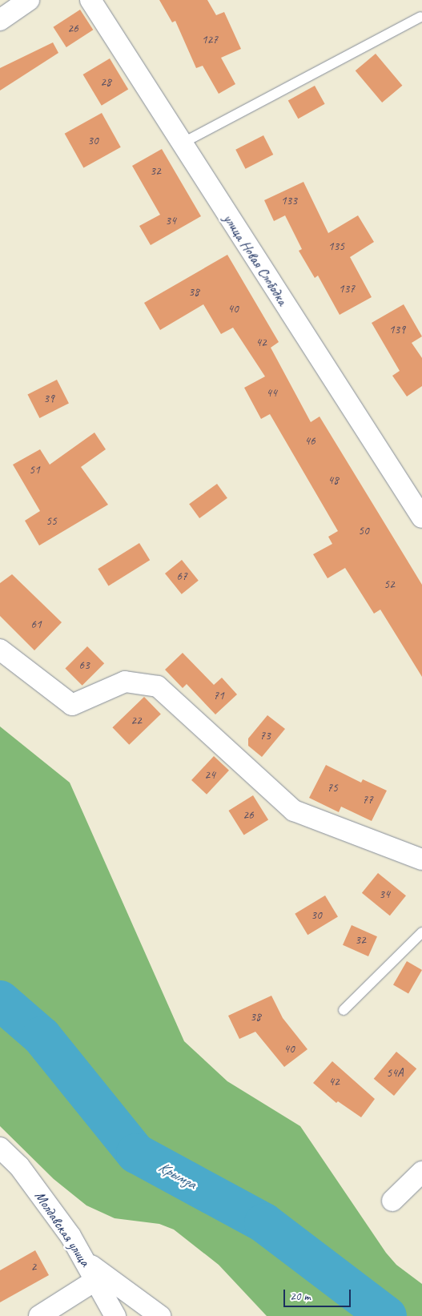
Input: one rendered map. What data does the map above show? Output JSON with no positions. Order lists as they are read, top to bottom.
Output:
{
  "streets": {
    "street": ["улица Новая Слободка", "Молдавская улица"]
  },
  "water": ["Крымза"],
  "house_numbers": [
    "26",
    "127",
    "28",
    "30",
    "32",
    "133",
    "34",
    "135",
    "137",
    "38",
    "40",
    "139",
    "42",
    "44",
    "39",
    "46",
    "51",
    "48",
    "55",
    "50",
    "67",
    "52",
    "61",
    "63",
    "71",
    "22",
    "73",
    "24",
    "75",
    "77",
    "26",
    "34",
    "30",
    "32",
    "38",
    "40",
    "54А",
    "42",
    "2"
  ],
  "scale_bar": "20 m"
}
